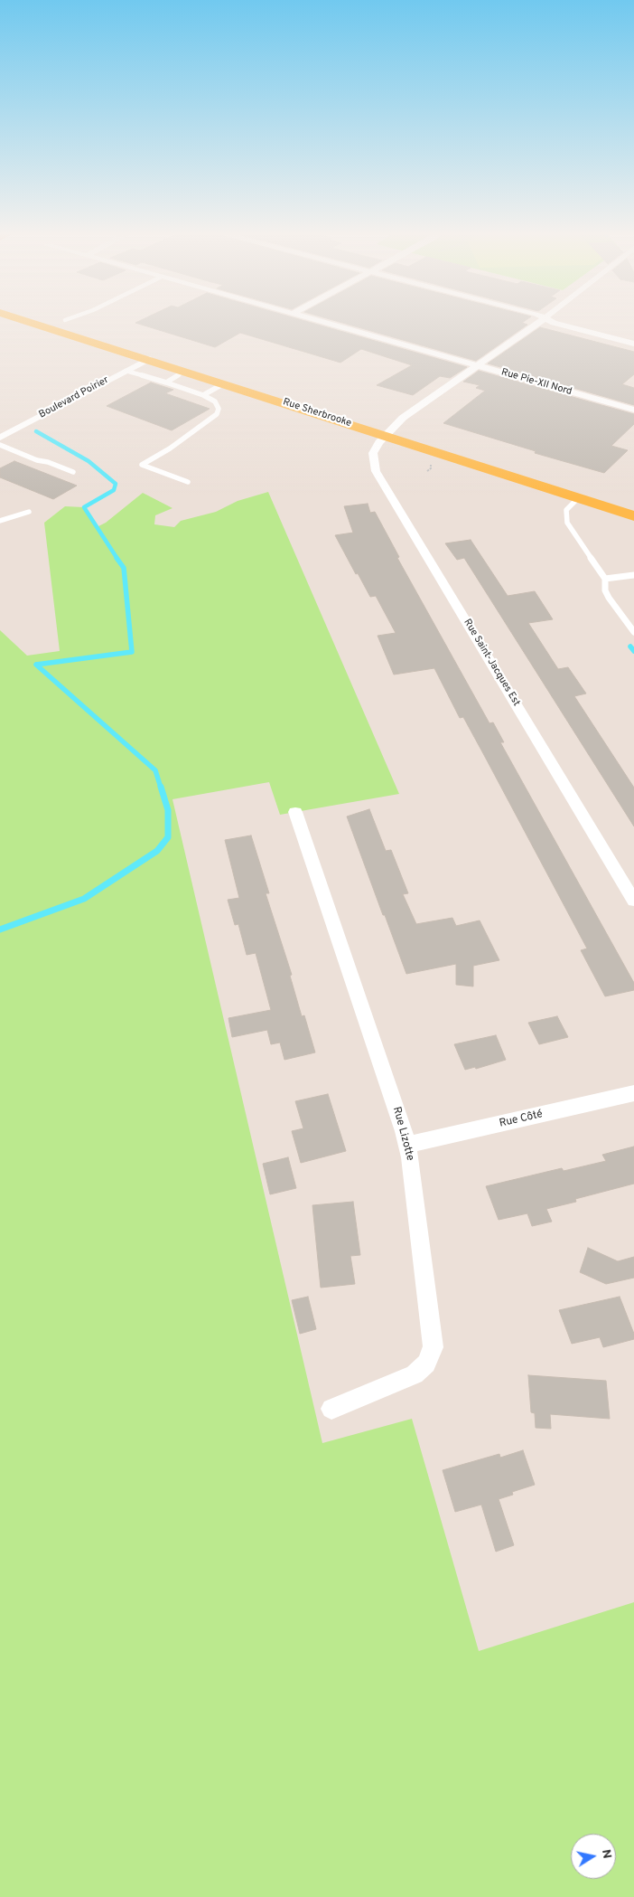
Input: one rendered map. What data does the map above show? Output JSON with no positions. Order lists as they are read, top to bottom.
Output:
{
  "streets": {
    "main road": ["Rue Sherbrooke"],
    "street": [
      "Rue Pie-XII Nord",
      "Boulevard Poirier",
      "Rue Saint-Jacques Est",
      "Rue Côté",
      "Rue Lizotte"
    ]
  },
  "crossings": [
    ["Rue Pie-XII Nord", "Rue Saint-Jacques Est"],
    ["Boulevard Poirier", "Rue Sherbrooke"],
    ["Rue Sherbrooke", "Rue Saint-Jacques Est"],
    ["Rue Côté", "Rue Lizotte"]
  ],
  "north": "right"
}
